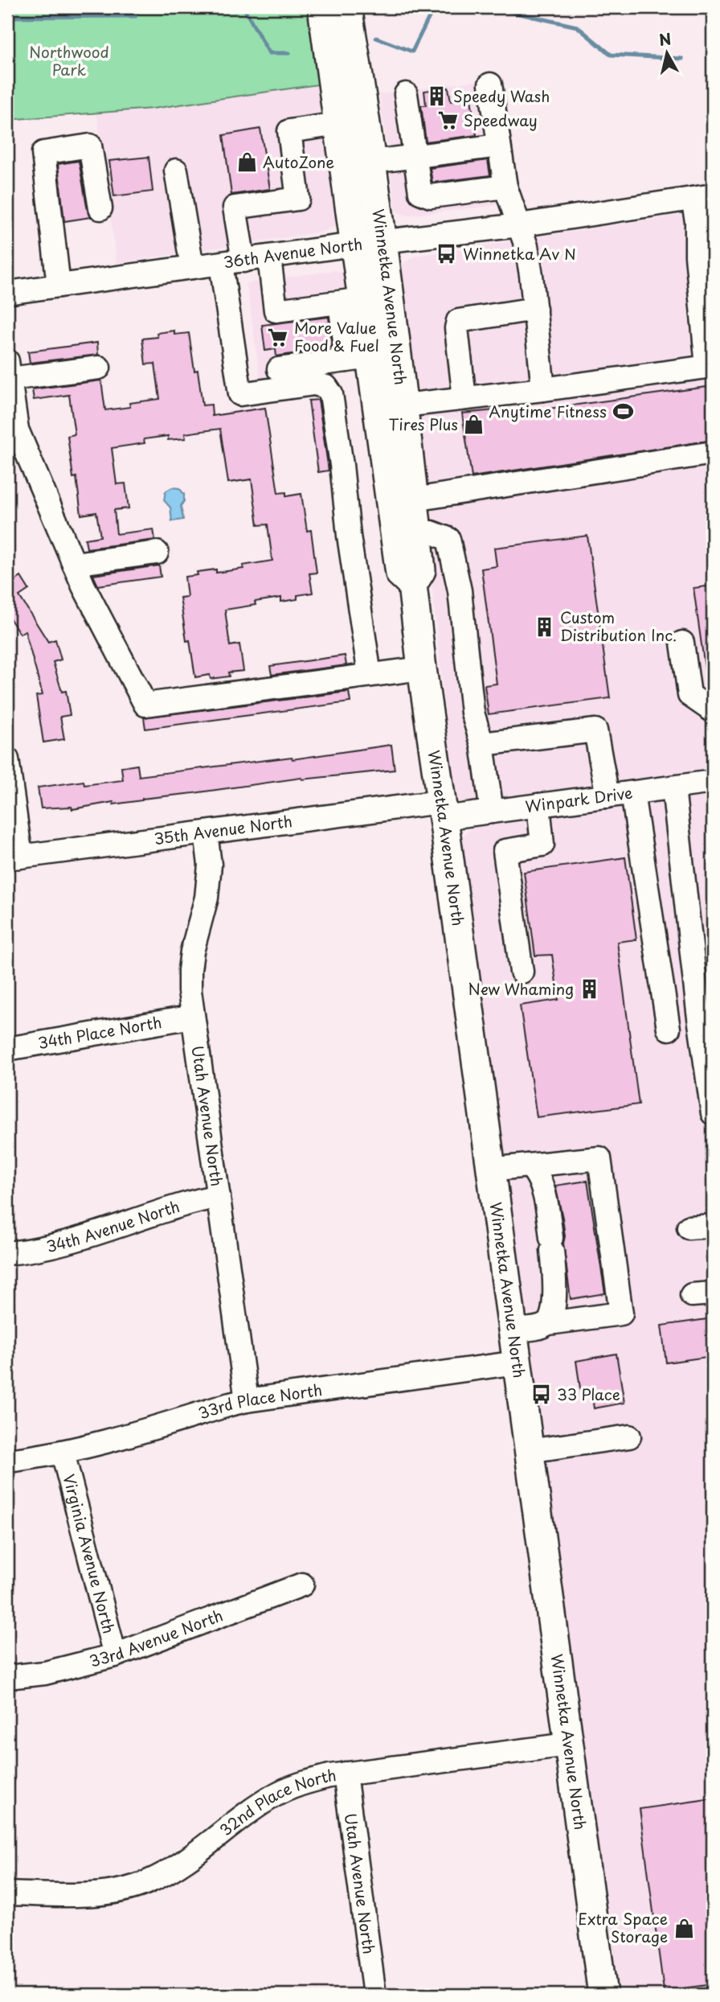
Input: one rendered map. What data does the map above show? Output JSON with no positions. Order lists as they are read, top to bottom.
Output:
{
  "streets": {
    "main road": ["Winnetka Avenue North"],
    "street": [
      "36th Avenue North",
      "Winpark Drive",
      "35th Avenue North",
      "34th Place North",
      "Utah Avenue North",
      "34th Avenue North",
      "33rd Place North",
      "Virginia Avenue North",
      "33rd Avenue North",
      "32nd Place North"
    ]
  },
  "crossings": [
    ["36th Avenue North", "Winnetka Avenue North"],
    ["Winnetka Avenue North", "Winpark Drive"],
    ["Winnetka Avenue North", "35th Avenue North"],
    ["Winnetka Avenue North", "33rd Place North"],
    ["Winnetka Avenue North", "32nd Place North"],
    ["Winpark Drive", "35th Avenue North"],
    ["35th Avenue North", "Utah Avenue North"],
    ["34th Place North", "Utah Avenue North"],
    ["Utah Avenue North", "34th Avenue North"],
    ["Utah Avenue North", "33rd Place North"],
    ["Utah Avenue North", "32nd Place North"],
    ["33rd Place North", "Virginia Avenue North"],
    ["Virginia Avenue North", "33rd Avenue North"]
  ],
  "parks": ["Northwood Park"],
  "places": {
    "building": ["Speedy Wash", "Custom Distribution Inc.", "New Whaming"],
    "supermarket": ["Speedway", "More Value Food & Fuel"],
    "shop": ["AutoZone", "Tires Plus", "Extra Space Storage"],
    "bus stop": ["Winnetka Av N", "33 Place"],
    "sports": ["Anytime Fitness"]
  },
  "north": "top"
}
